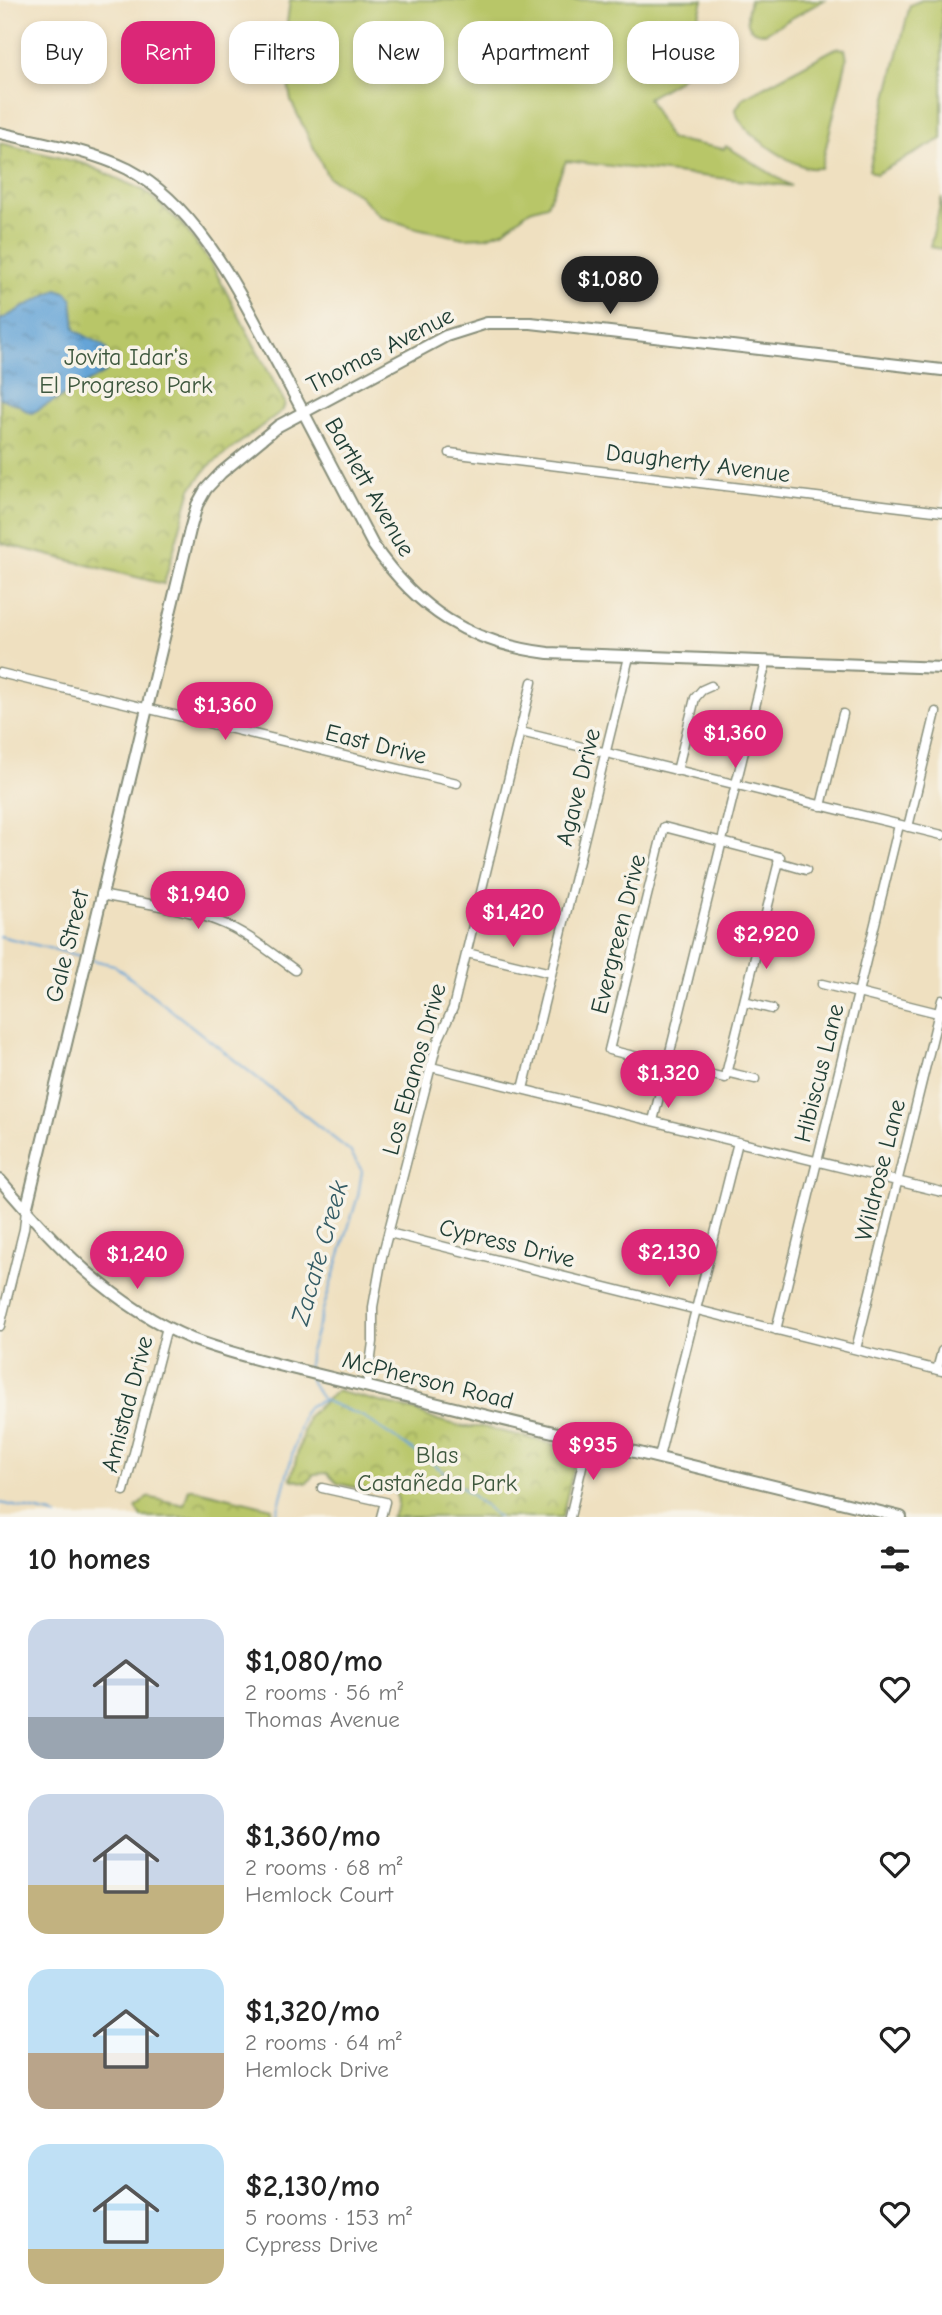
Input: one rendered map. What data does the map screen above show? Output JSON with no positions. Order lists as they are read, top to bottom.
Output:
{
  "streets": {
    "main road": [
      "Thomas Avenue",
      "Bartlett Avenue",
      "Gale Street",
      "McPherson Road"
    ],
    "street": [
      "Daugherty Avenue",
      "East Drive",
      "Agave Drive",
      "Evergreen Drive",
      "Los Ebanos Drive",
      "Hibiscus Lane",
      "Wildrose Lane",
      "Cypress Drive",
      "Amistad Drive"
    ]
  },
  "crossings": [
    ["Thomas Avenue", "Bartlett Avenue"],
    ["Thomas Avenue", "Gale Street"],
    ["Bartlett Avenue", "Agave Drive"],
    ["East Drive", "Gale Street"],
    ["Gale Street", "McPherson Road"],
    ["Los Ebanos Drive", "Cypress Drive"],
    ["Los Ebanos Drive", "McPherson Road"],
    ["Hibiscus Lane", "Cypress Drive"],
    ["Wildrose Lane", "Cypress Drive"],
    ["McPherson Road", "Amistad Drive"]
  ],
  "water": ["Zacate Creek"],
  "parks": ["Jovita Idar's El Progreso Park", "Blas Castañeda Park"],
  "page": {
    "chip": [
      "Buy",
      "Rent",
      "Filters",
      "New",
      "Apartment",
      "House"
    ],
    "price": [
      "$1,080",
      "$1,360",
      "$1,360",
      "$1,940",
      "$1,420",
      "$2,920",
      "$1,320",
      "$2,130",
      "$1,240",
      "$935"
    ],
    "heading": "10 homes",
    "list": [
      {
        "name": "$1,080/mo",
        "note": "2 rooms · 56 m² · Thomas Avenue"
      },
      {
        "name": "$1,360/mo",
        "note": "2 rooms · 68 m² · Hemlock Court"
      },
      {
        "name": "$1,320/mo",
        "note": "2 rooms · 64 m² · Hemlock Drive"
      },
      {
        "name": "$2,130/mo",
        "note": "5 rooms · 153 m² · Cypress Drive"
      }
    ]
  }
}
